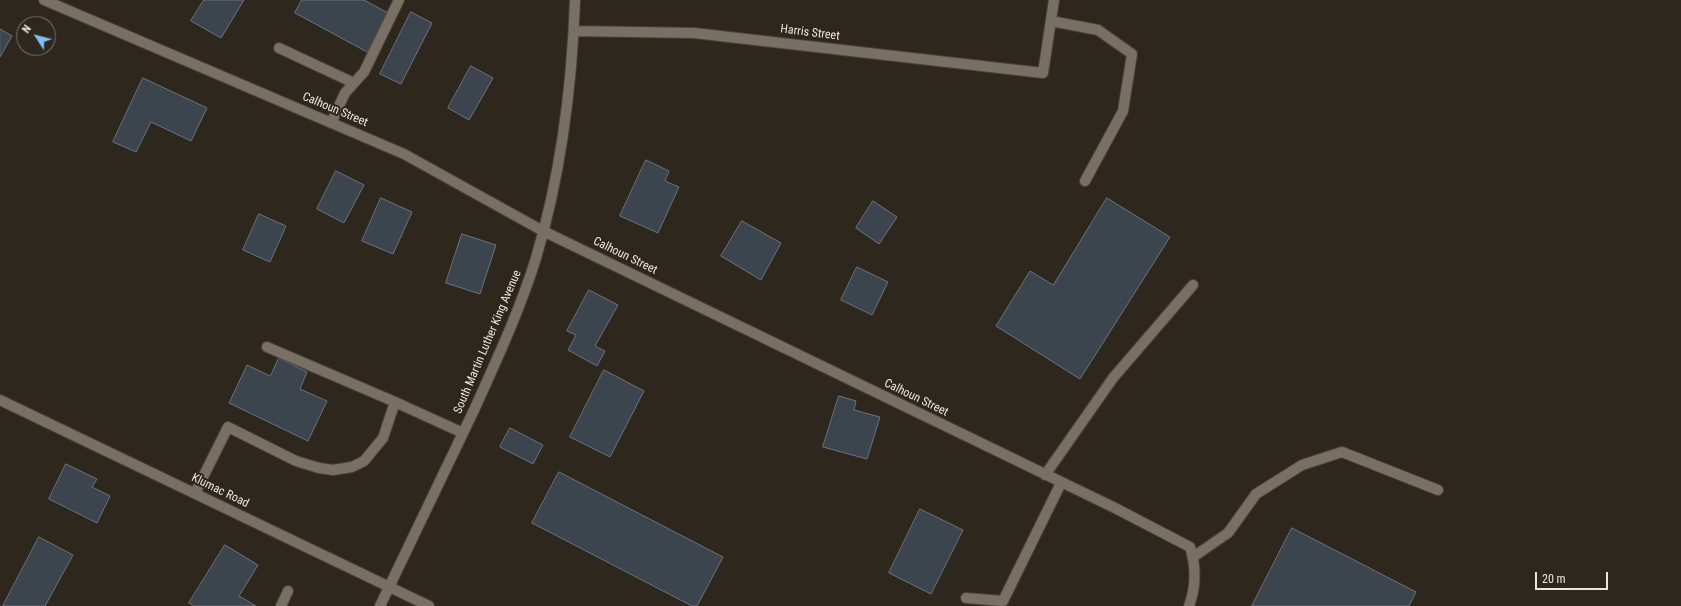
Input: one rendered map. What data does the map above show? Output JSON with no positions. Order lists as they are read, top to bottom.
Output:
{
  "streets": {
    "street": [
      "Harris Street",
      "Calhoun Street",
      "South Martin Luther King Avenue",
      "Klumac Road"
    ]
  },
  "crossings": [
    ["Harris Street", "South Martin Luther King Avenue"],
    ["Calhoun Street", "South Martin Luther King Avenue"],
    ["South Martin Luther King Avenue", "Klumac Road"]
  ],
  "scale_bar": "20 m",
  "north": "top left"
}
